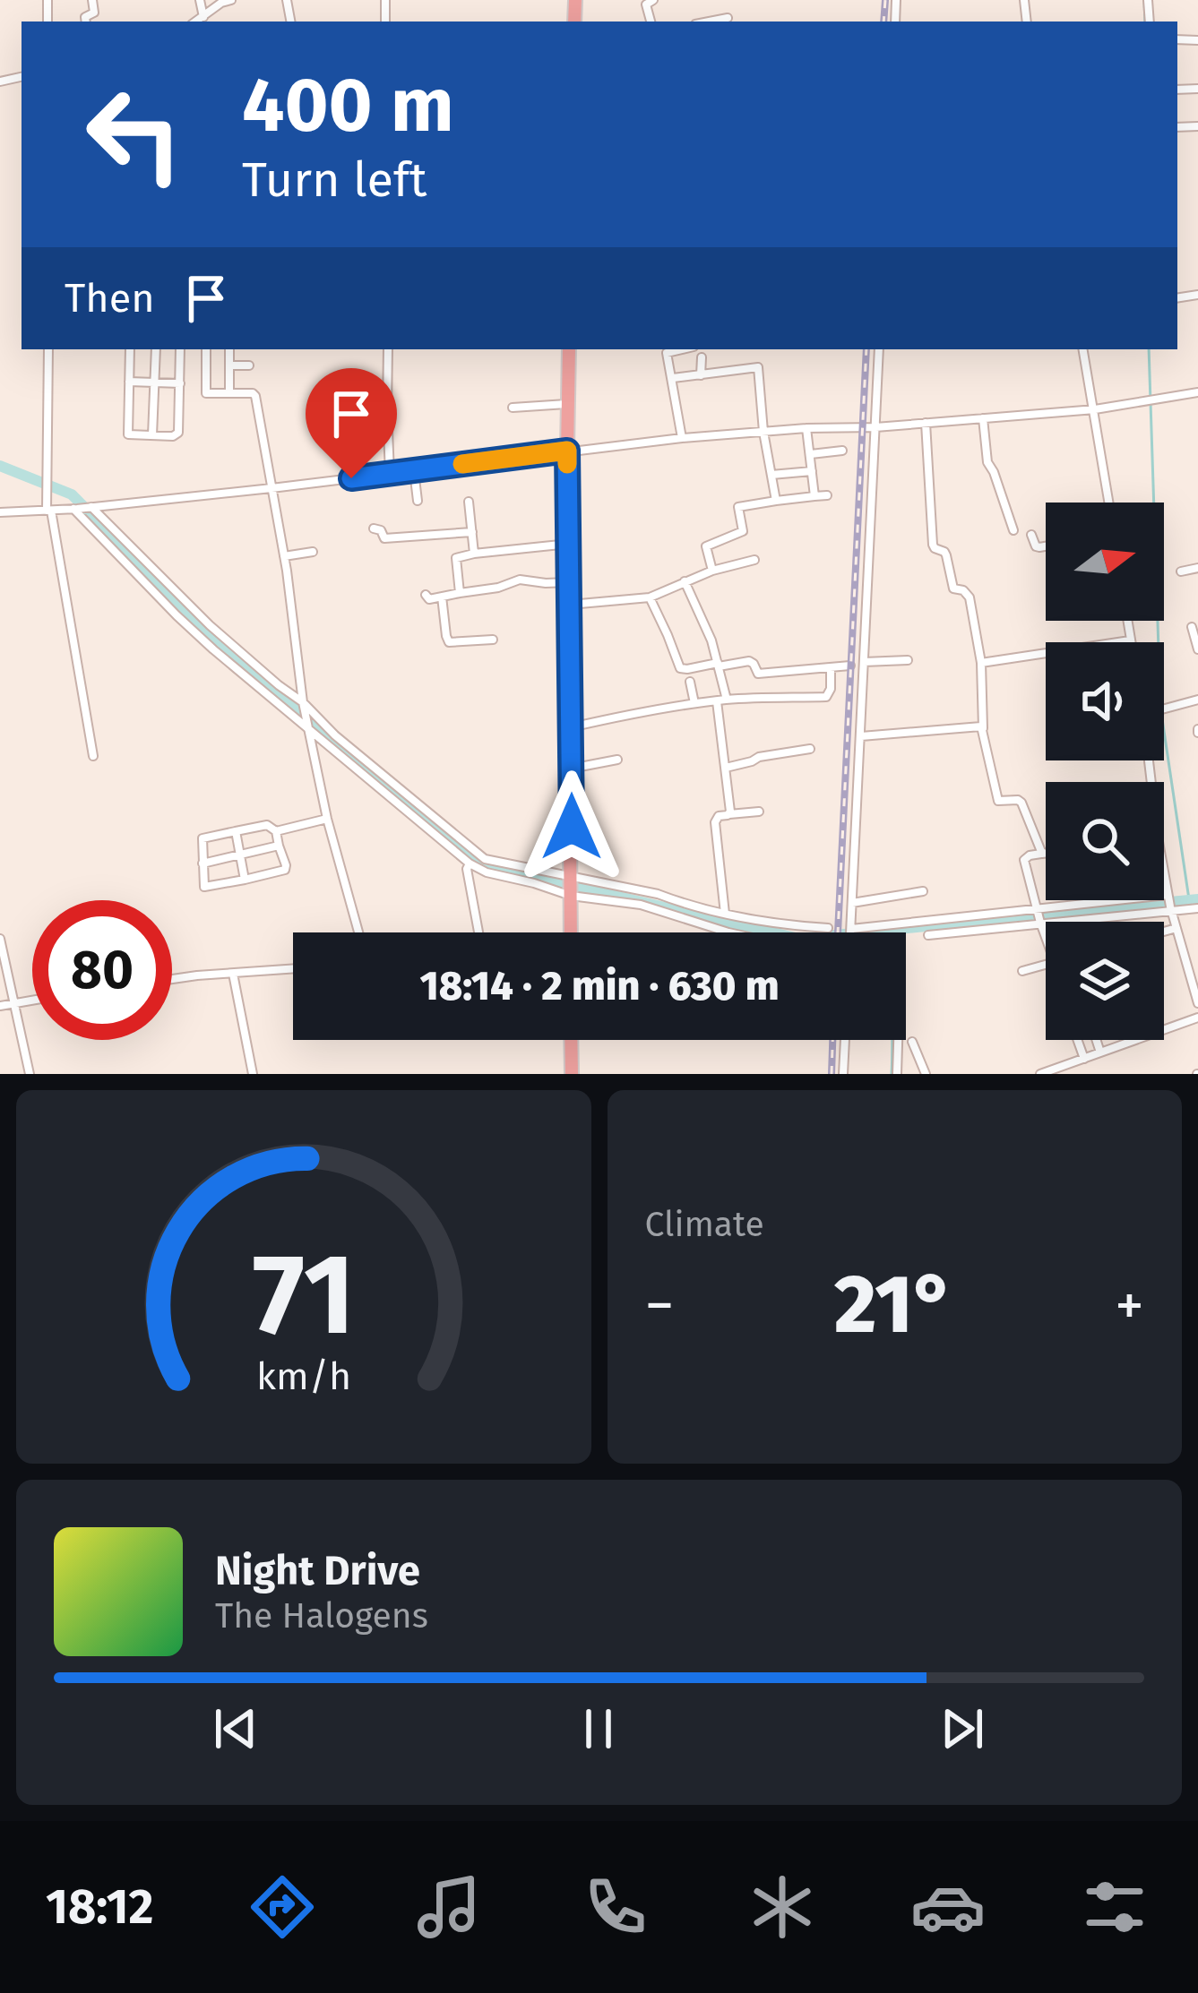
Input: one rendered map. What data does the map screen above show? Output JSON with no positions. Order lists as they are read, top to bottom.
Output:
{
  "north": "right",
  "page": {
    "turn": ["400 m", "Turn left"],
    "then": "Then",
    "limit": "80",
    "trip": "18:14 · 2 min · 630 m",
    "tile": "Climate",
    "heat": ["−", "21°", "+"],
    "song": ["Night Drive", "The Halogens"],
    "tabs": "18:12",
    "gauge": ["71", "km/h"]
  }
}
